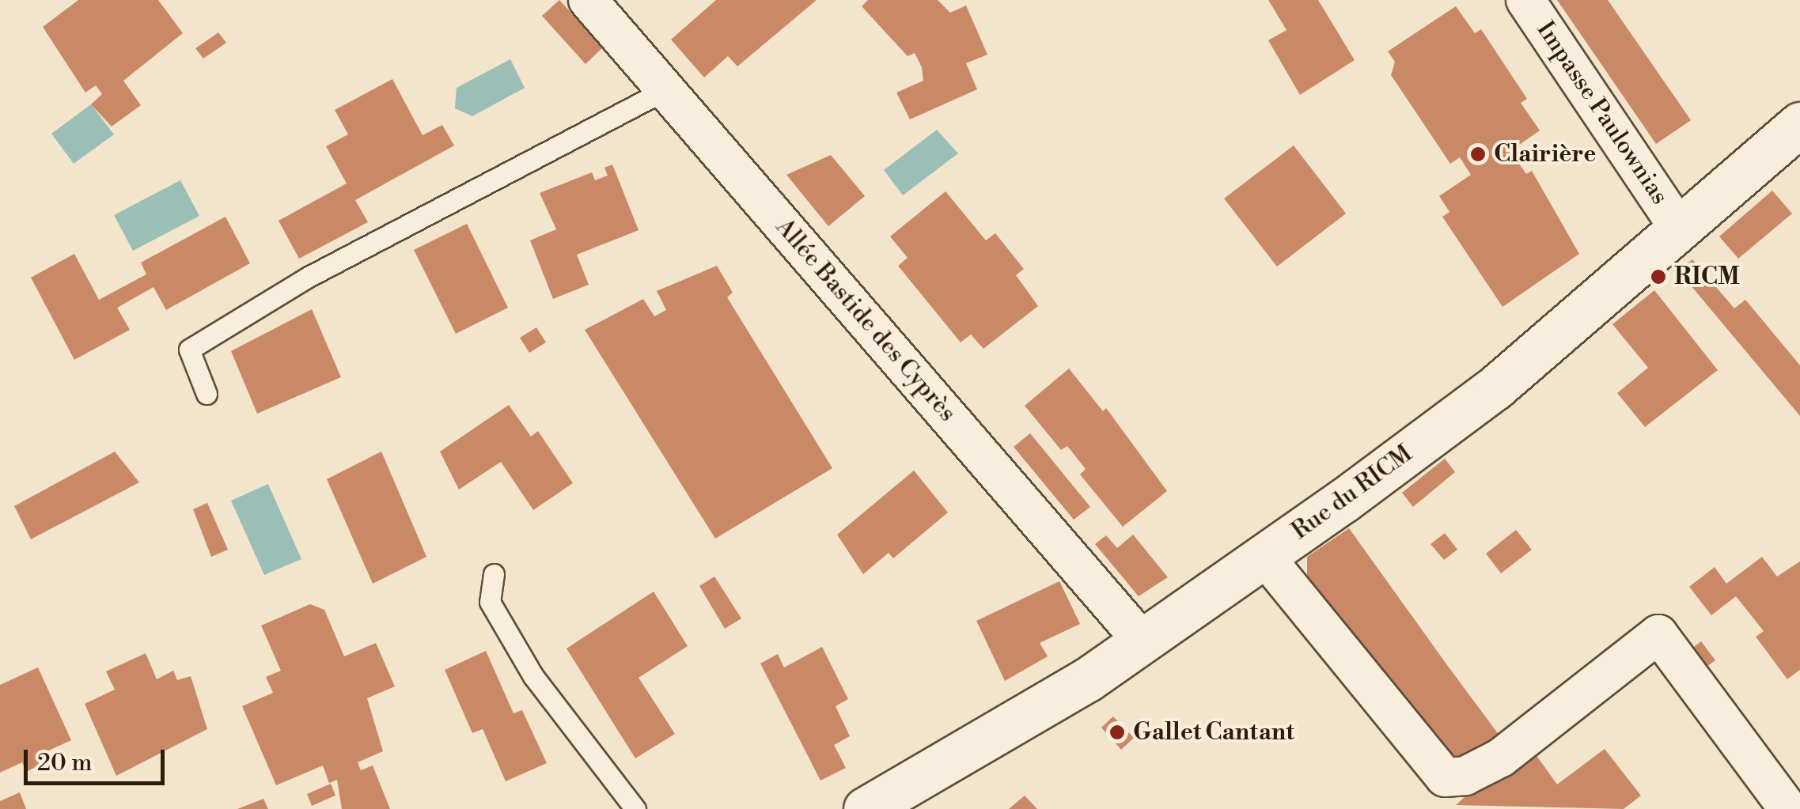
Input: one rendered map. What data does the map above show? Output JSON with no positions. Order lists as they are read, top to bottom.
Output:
{
  "streets": {
    "main road": ["Rue du RICM"],
    "street": ["Impasse Paulownias", "Allée Bastide des Cyprès"]
  },
  "crossings": [
    ["Impasse Paulownias", "Rue du RICM"],
    ["Allée Bastide des Cyprès", "Rue du RICM"]
  ],
  "places": ["Clairière", "RICM", "Gallet Cantant"],
  "scale_bar": "20 m"
}
